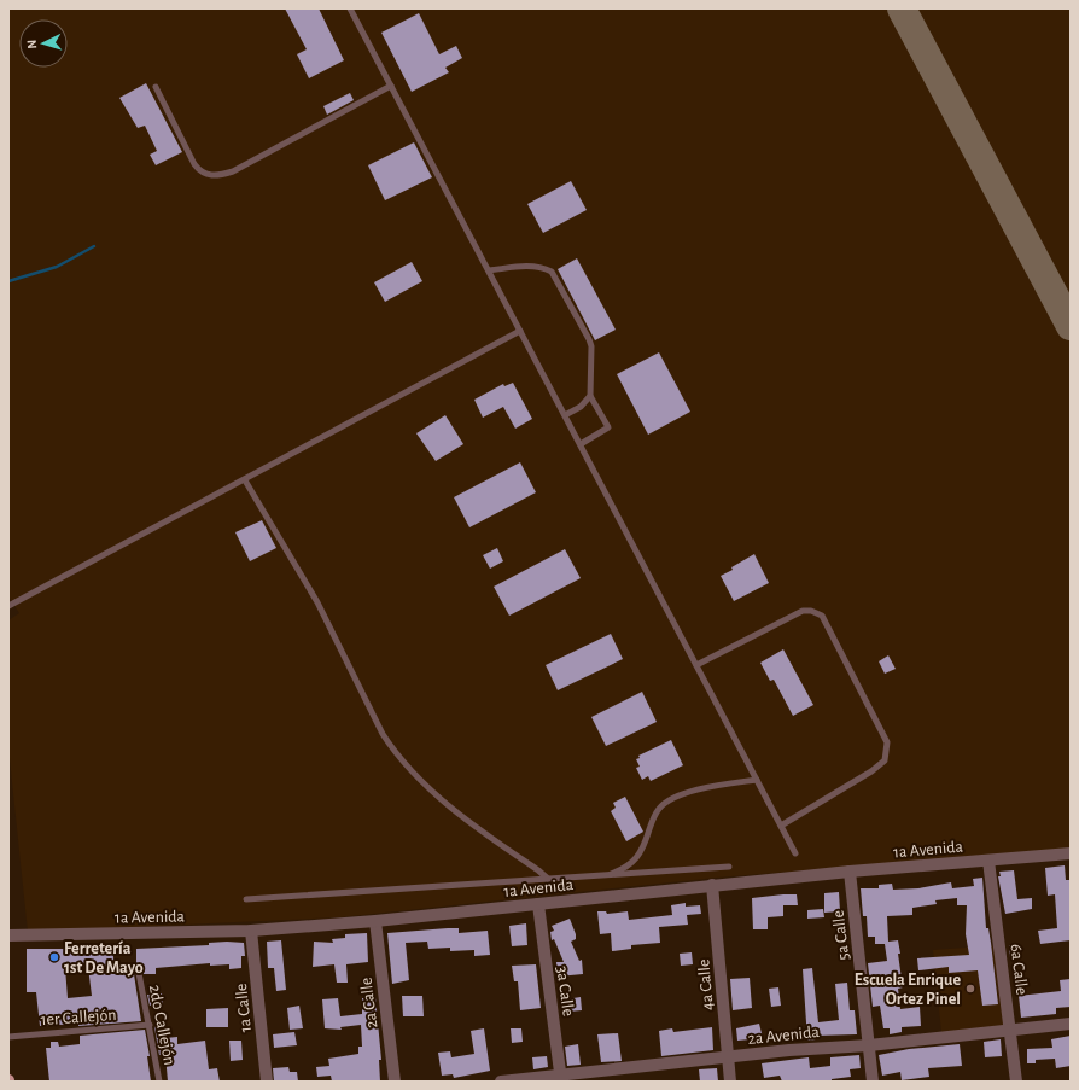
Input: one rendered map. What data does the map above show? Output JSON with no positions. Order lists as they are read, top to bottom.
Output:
{
  "streets": {
    "street": [
      "1a Avenida",
      "5a Calle",
      "6a Calle",
      "4a Calle",
      "3a Calle",
      "2a Calle",
      "1a Calle",
      "2a Avenida"
    ],
    "lane": ["1er Callejón", "2do Callejón"]
  },
  "crossings": [
    ["1a Avenida", "5a Calle"],
    ["1a Avenida", "6a Calle"],
    ["1a Avenida", "4a Calle"],
    ["1a Avenida", "3a Calle"],
    ["1a Avenida", "2a Calle"],
    ["1a Avenida", "1a Calle"],
    ["5a Calle", "2a Avenida"],
    ["6a Calle", "2a Avenida"],
    ["4a Calle", "2a Avenida"],
    ["3a Calle", "2a Avenida"],
    ["1er Callejón", "2do Callejón"]
  ],
  "places": ["Ferretería 1st De Mayo", "Escuela Enrique Ortez Pinel"],
  "north": "left"
}
